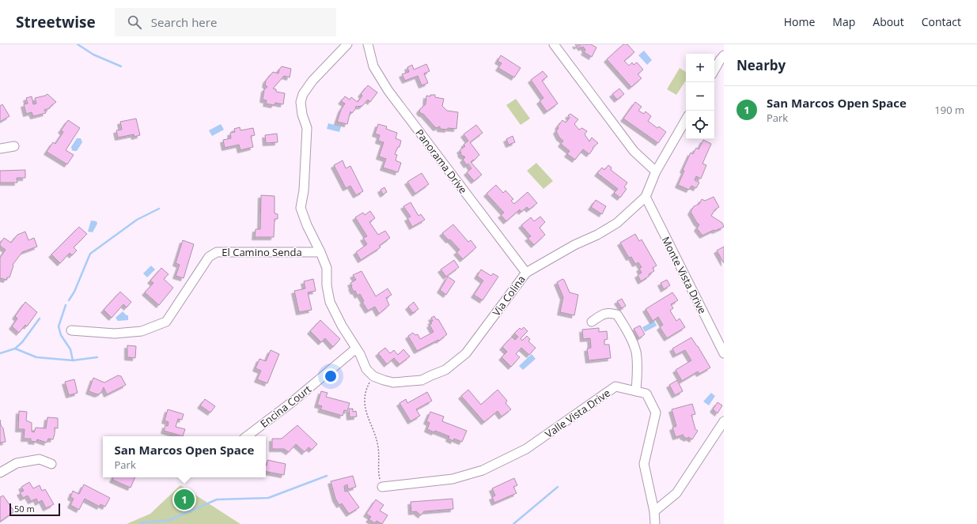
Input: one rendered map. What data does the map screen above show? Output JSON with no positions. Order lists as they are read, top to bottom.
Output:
{
  "streets": {
    "street": [
      "Panorama Drive",
      "El Camino Senda",
      "Monte Vista Drive",
      "Via Colina",
      "Encina Court",
      "Valle Vista Drive"
    ]
  },
  "crossings": [
    ["Panorama Drive", "Via Colina"],
    ["Monte Vista Drive", "Via Colina"]
  ],
  "scale_bar": "50 m",
  "page": {
    "header": "Streetwise",
    "search": "Search here",
    "nav": [
      "Home",
      "Map",
      "About",
      "Contact"
    ],
    "heading": "Nearby",
    "map_buttons": ["+", "−"],
    "list": [
      {
        "mark": "1",
        "name": "San Marcos Open Space",
        "note": "Park",
        "value": "190 m"
      }
    ],
    "popup": ["San Marcos Open Space", "Park"],
    "pins": "1",
    "scale": "50 m"
  }
}
